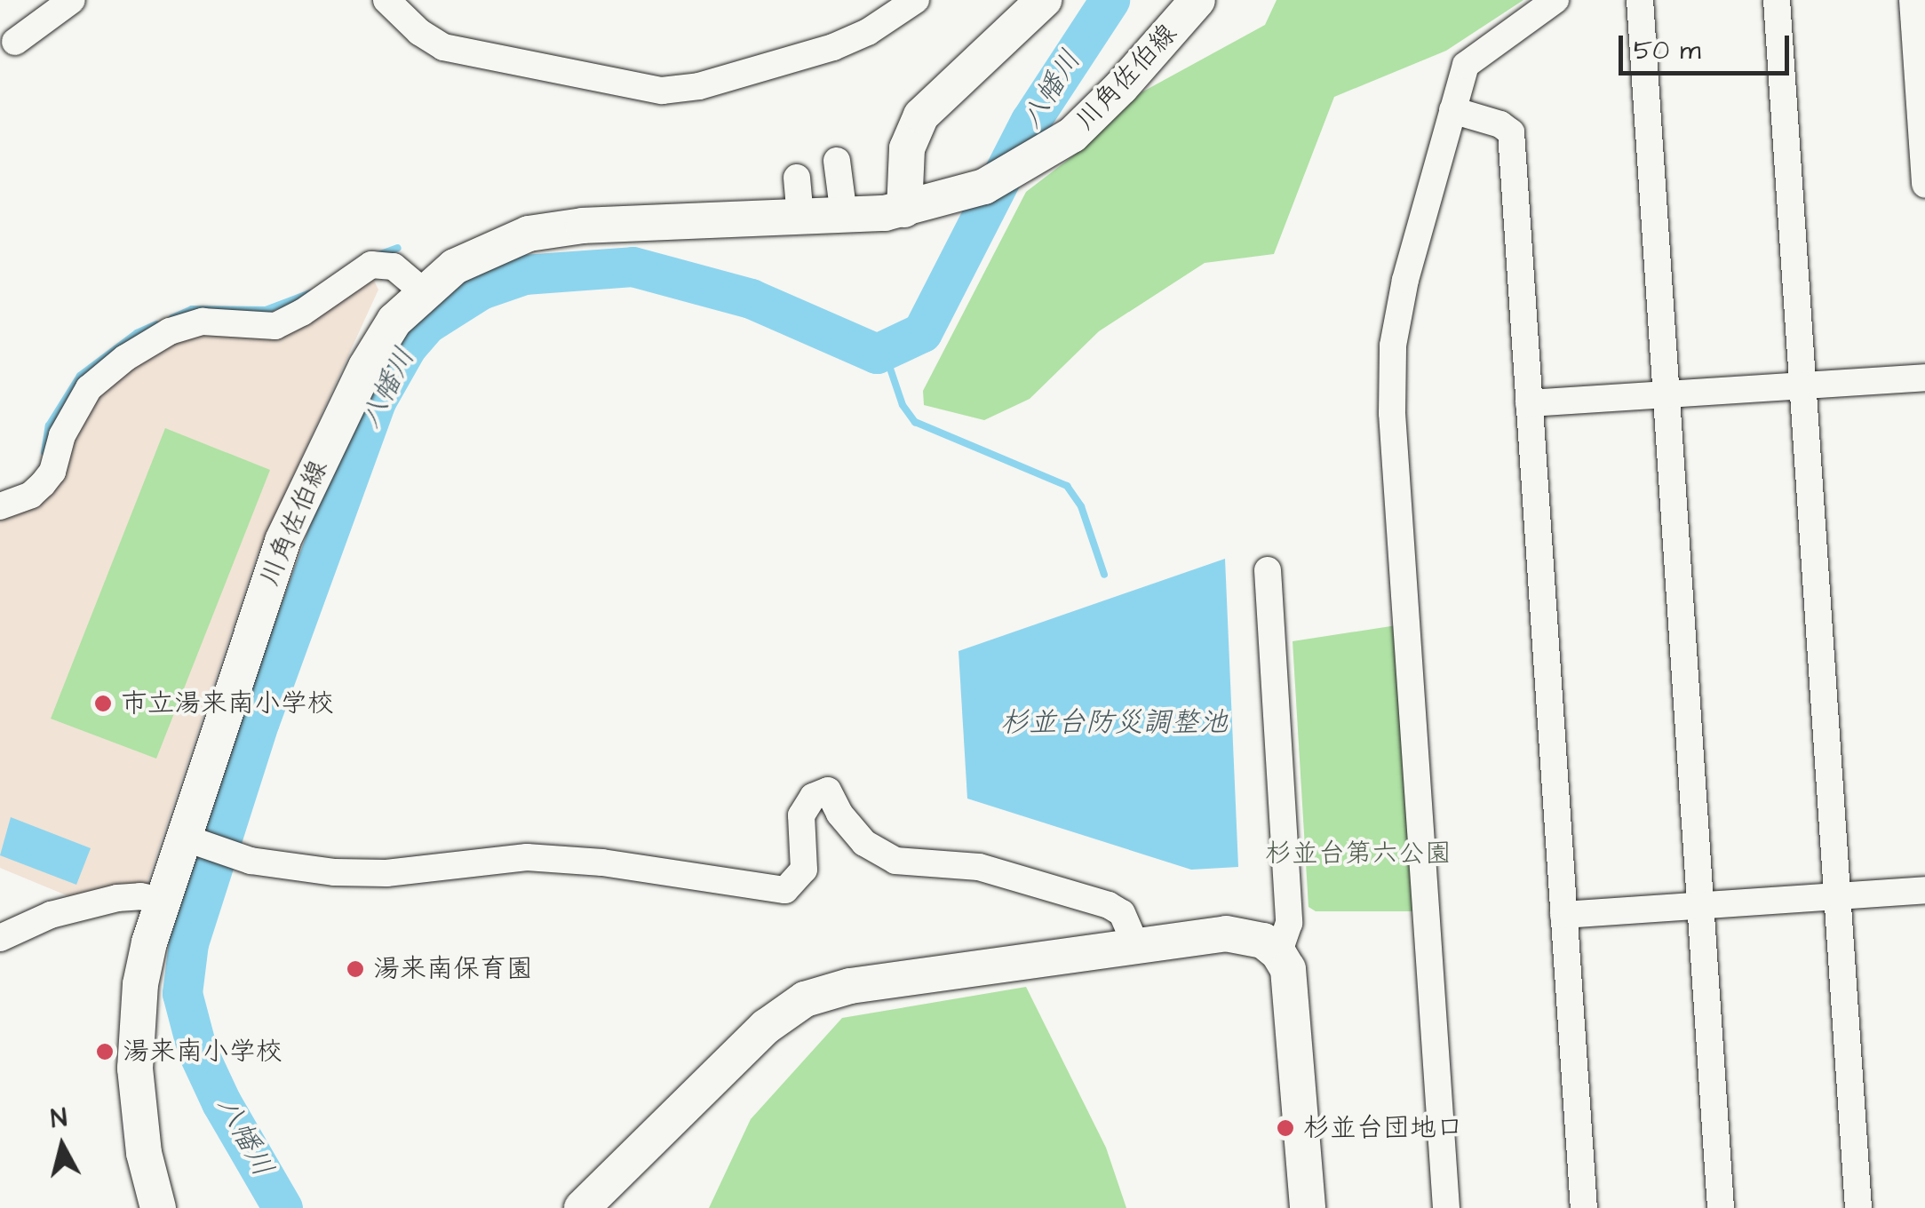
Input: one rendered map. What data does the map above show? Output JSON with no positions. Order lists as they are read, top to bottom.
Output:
{
  "streets": {
    "main road": ["川角佐伯線"]
  },
  "water": ["八幡川", "杉並台防災調整池"],
  "parks": ["杉並台第六公園"],
  "places": [
    "市立湯来南小学校",
    "湯来南保育園",
    "湯来南小学校",
    "杉並台団地口"
  ],
  "scale_bar": "50 m",
  "north": "top"
}
